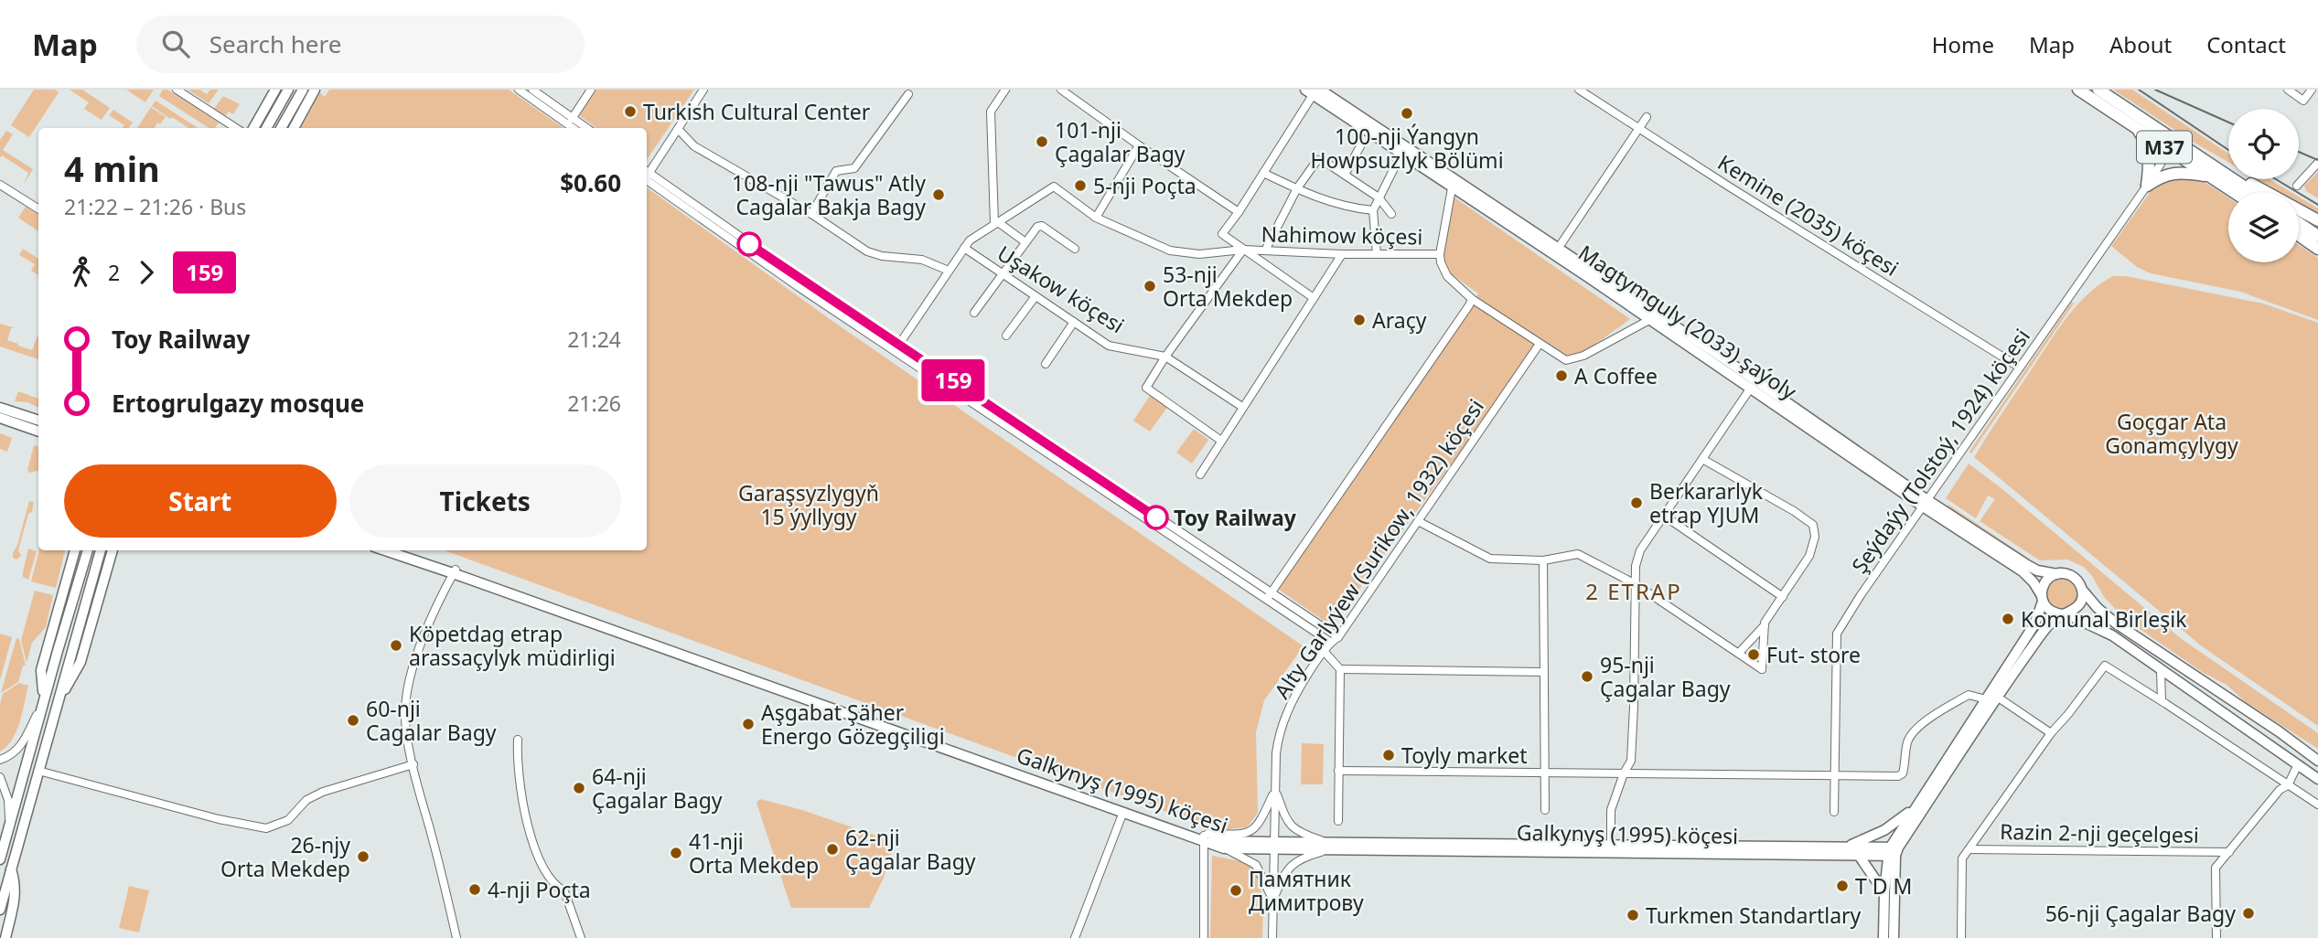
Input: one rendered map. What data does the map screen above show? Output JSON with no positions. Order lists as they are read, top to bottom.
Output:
{
  "streets": {
    "highway": ["M37"],
    "main road": ["Magtymguly (2033) şaýoly", "Galkynyş (1995) köçesi"],
    "street": [
      "Kemine (2035) köçesi",
      "Nahimow köçesi",
      "Uşakow köçesi",
      "Şeýdaýy (Tolstoý, 1924) köçesi",
      "Alty Garlyýew (Surikow, 1932) köçesi",
      "Razin 2-nji geçelgesi"
    ]
  },
  "crossings": [
    ["M37", "Şeýdaýy (Tolstoý, 1924) köçesi"],
    ["Kemine (2035) köçesi", "Şeýdaýy (Tolstoý, 1924) köçesi"],
    ["Magtymguly (2033) şaýoly", "Şeýdaýy (Tolstoý, 1924) köçesi"],
    ["Alty Garlyýew (Surikow, 1932) köçesi", "Galkynyş (1995) köçesi"]
  ],
  "districts": ["2 ETRAP"],
  "parks": ["Goçgar Ata Gonamçylygy", "Garaşsyzlygyň 15 ýyllygy"],
  "places": [
    "Turkish Cultural Center",
    "100-nji Ýangyn Howpsuzlyk Bölümi",
    "101-nji Çagalar Bagy",
    "5-nji Poçta",
    "108-nji \"Tawus\" Atly Cagalar Bakja Bagy",
    "53-nji Orta Mekdep",
    "Araçy",
    "A Coffee",
    "Berkararlyk etrap YJUM",
    "Toy Railway",
    "Komunal Birleşik",
    "Köpetdag etrap arassaçylyk müdirligi",
    "Fut- store",
    "95-nji Çagalar Bagy",
    "60-nji Cagalar Bagy",
    "Aşgabat Şäher Energo Gözegçiligi",
    "Toyly market",
    "64-nji Çagalar Bagy",
    "62-nji Çagalar Bagy",
    "41-nji Orta Mekdep",
    "26-njy Orta Mekdep",
    "T D M",
    "4-nji Poçta",
    "Памятник Димитрову",
    "56-nji Çagalar Bagy",
    "Turkmen Standartlary"
  ],
  "lines": ["bus line 159"],
  "page": {
    "header": "Map",
    "search": "Search here",
    "nav": [
      "Home",
      "Map",
      "About",
      "Contact"
    ],
    "on_map": "159",
    "heading": ["4 min", "21:22 – 21:26 · Bus", "$0.60"],
    "legs": ["2", "159"],
    "list": [
      {
        "name": "Toy Railway",
        "value": "21:24"
      },
      {
        "name": "Ertogrulgazy mosque",
        "value": "21:26"
      }
    ],
    "buttons": ["Start", "Tickets"]
  }
}
